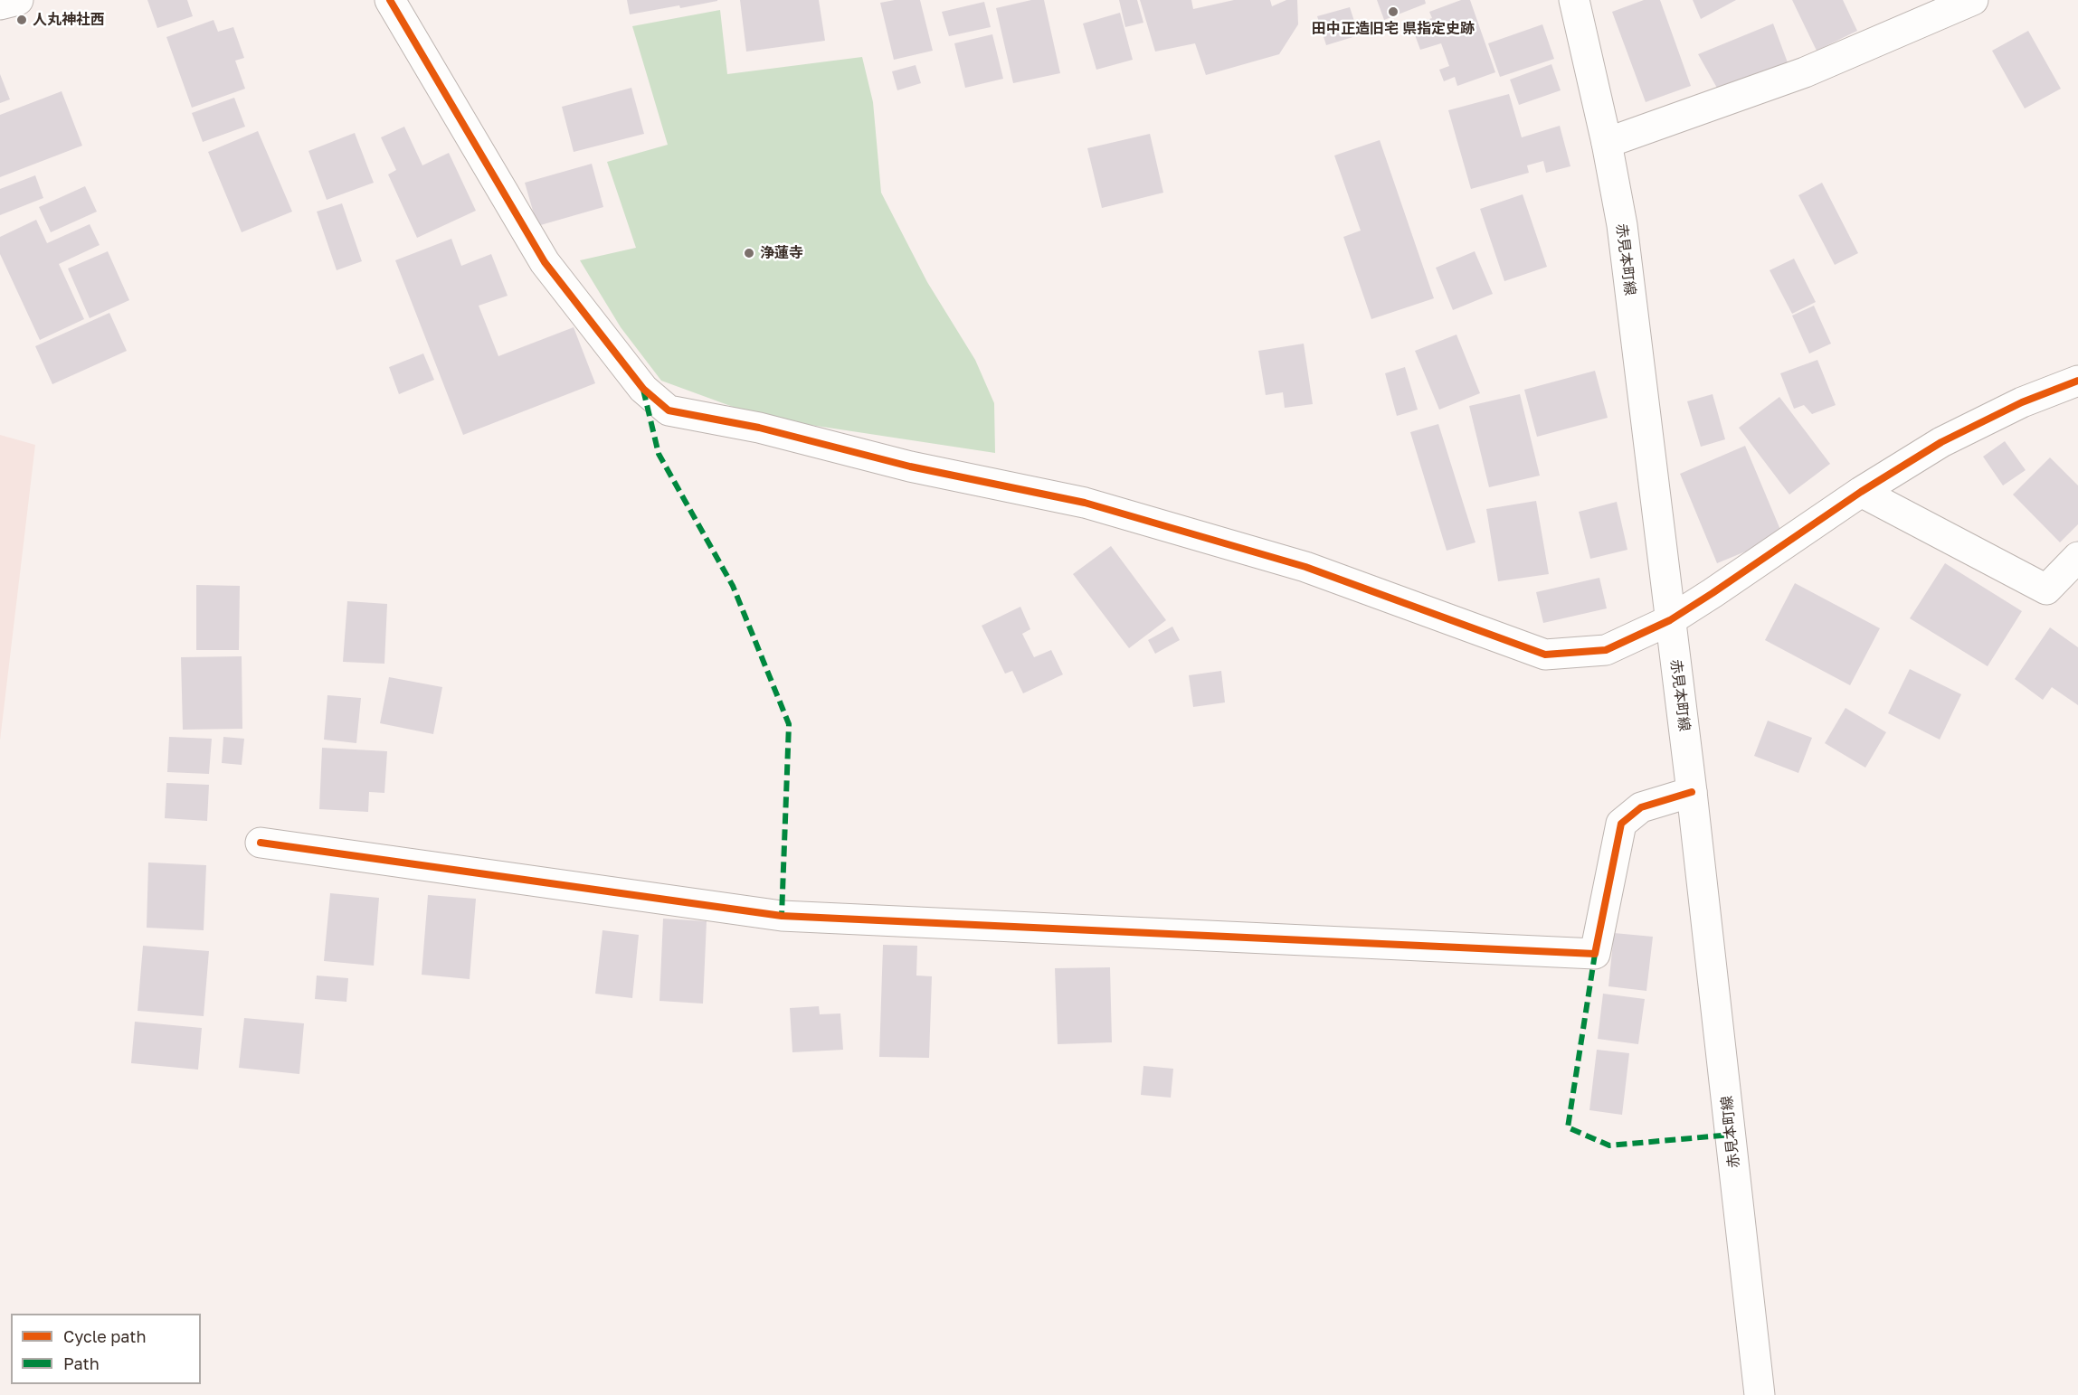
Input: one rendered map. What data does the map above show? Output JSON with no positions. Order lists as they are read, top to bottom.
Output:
{
  "streets": {
    "street": ["赤見本町線"]
  },
  "places": ["田中正造旧宅 県指定史跡", "人丸神社西", "浄蓮寺"],
  "legend": ["Cycle path", "Path"]
}
